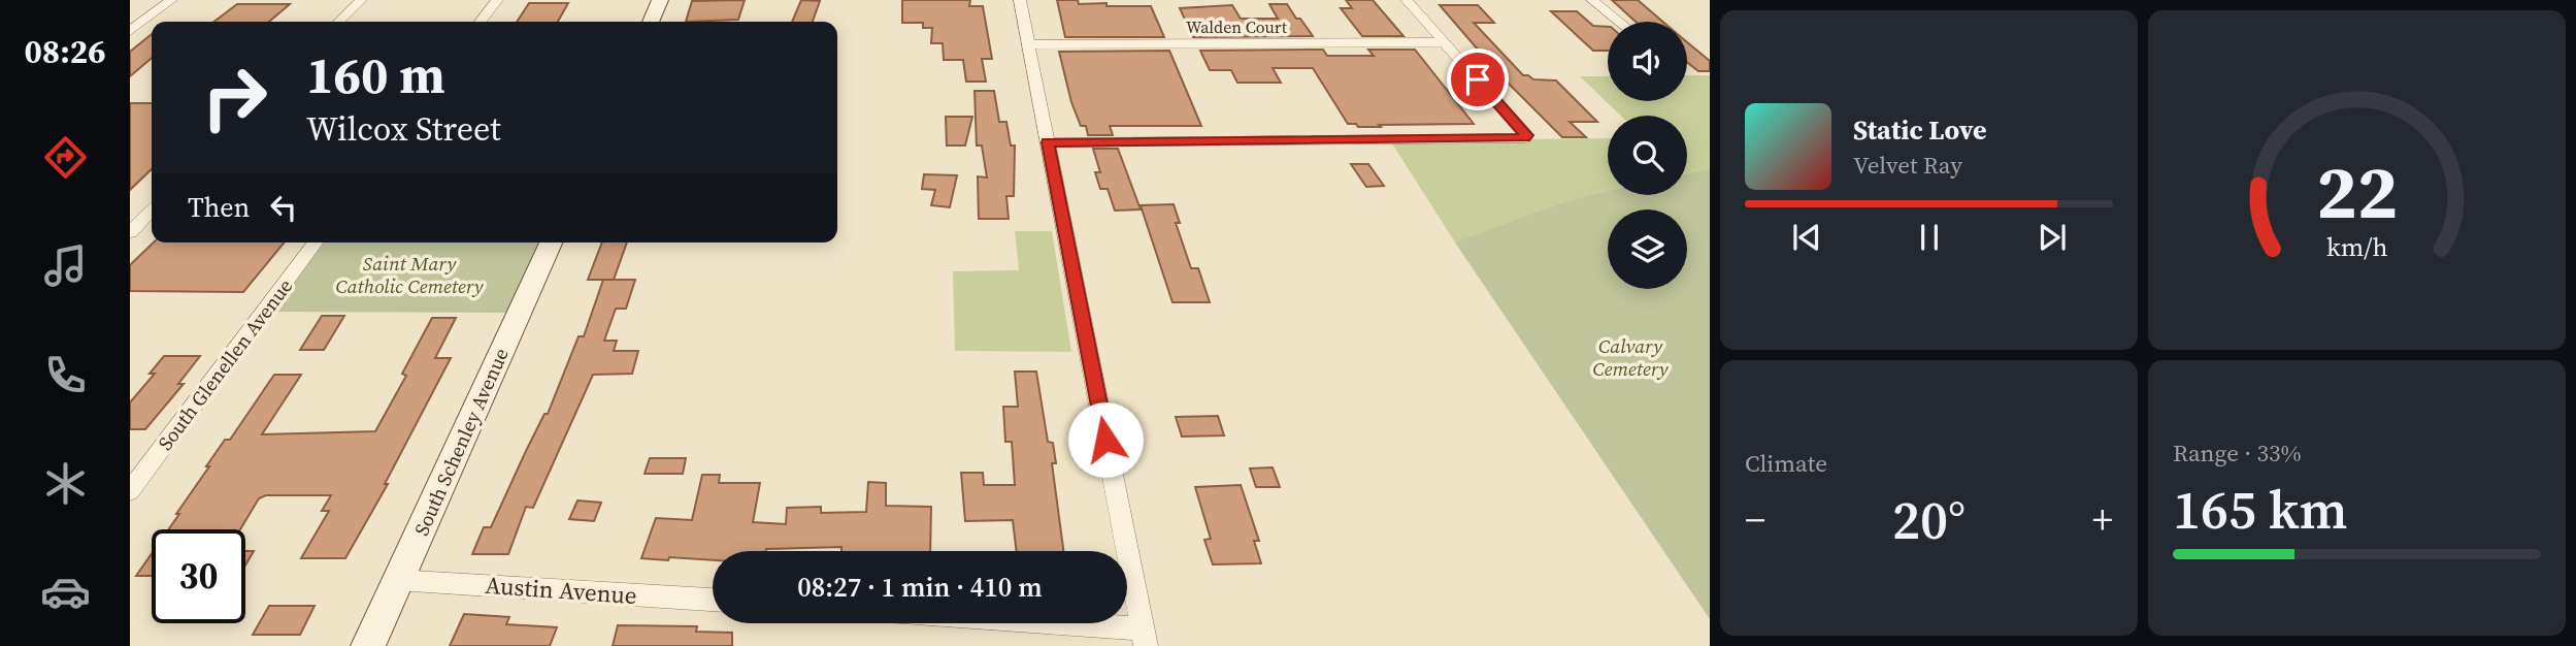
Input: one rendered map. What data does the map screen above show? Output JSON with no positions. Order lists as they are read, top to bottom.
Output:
{
  "streets": {
    "street": [
      "Walden Court",
      "South Glenellen Avenue",
      "South Schenley Avenue",
      "Austin Avenue"
    ]
  },
  "crossings": [
    ["South Schenley Avenue", "Austin Avenue"]
  ],
  "parks": ["Saint Mary Catholic Cemetery", "Calvary Cemetery"],
  "page": {
    "tabs": "08:26",
    "turn": ["160 m", "Wilcox Street"],
    "song": ["Static Love", "Velvet Ray"],
    "then": "Then",
    "tile": [
      "Climate",
      ["Range · 33%", "165 km"]
    ],
    "heat": ["−", "20°", "+"],
    "limit": "30",
    "trip": "08:27 · 1 min · 410 m",
    "gauge": ["22", "km/h"]
  }
}
